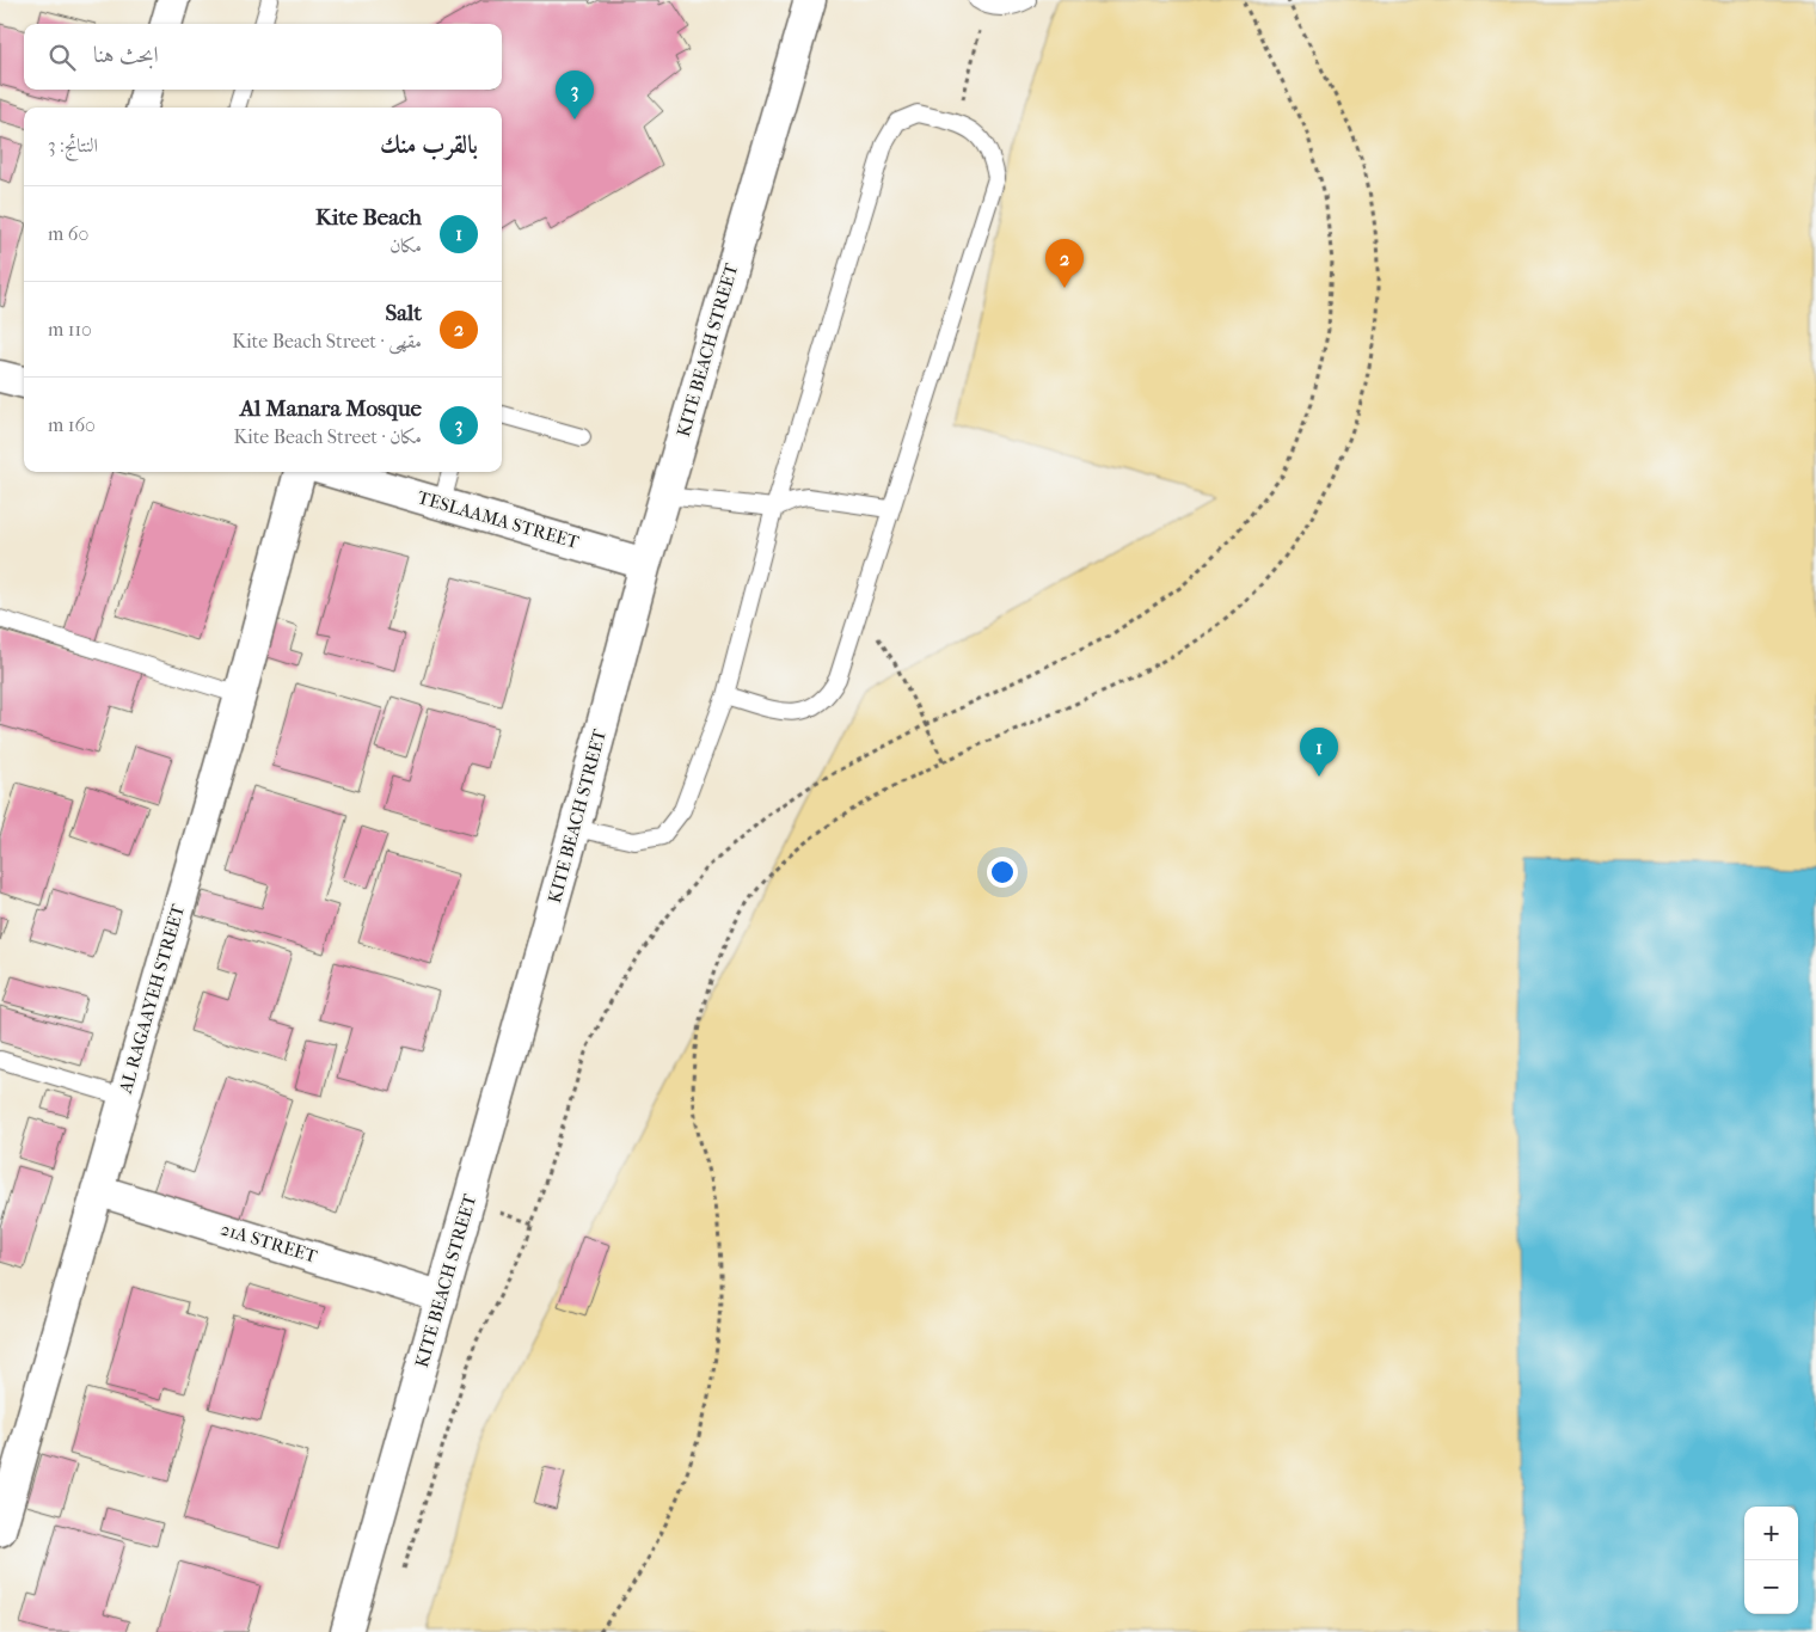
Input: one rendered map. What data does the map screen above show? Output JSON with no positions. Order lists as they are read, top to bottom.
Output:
{
  "streets": {
    "street": [
      "KITE BEACH STREET",
      "TESLAAMA STREET",
      "AL RAGAAYEH STREET",
      "21A STREET"
    ]
  },
  "crossings": [
    ["KITE BEACH STREET", "TESLAAMA STREET"],
    ["KITE BEACH STREET", "21A STREET"],
    ["AL RAGAAYEH STREET", "21A STREET"]
  ],
  "page": {
    "search": "ابحث هنا",
    "pins": ["3", "2", "1"],
    "heading": ["بالقرب منك", "النتائج: 3"],
    "list": [
      {
        "mark": "1",
        "name": "Kite Beach",
        "note": "مكان",
        "value": "60 m"
      },
      {
        "mark": "2",
        "name": "Salt",
        "note": "مقهى · Kite Beach Street",
        "value": "110 m"
      },
      {
        "mark": "3",
        "name": "Al Manara Mosque",
        "note": "مكان · Kite Beach Street",
        "value": "160 m"
      }
    ],
    "map_buttons": ["+", "−"]
  }
}
